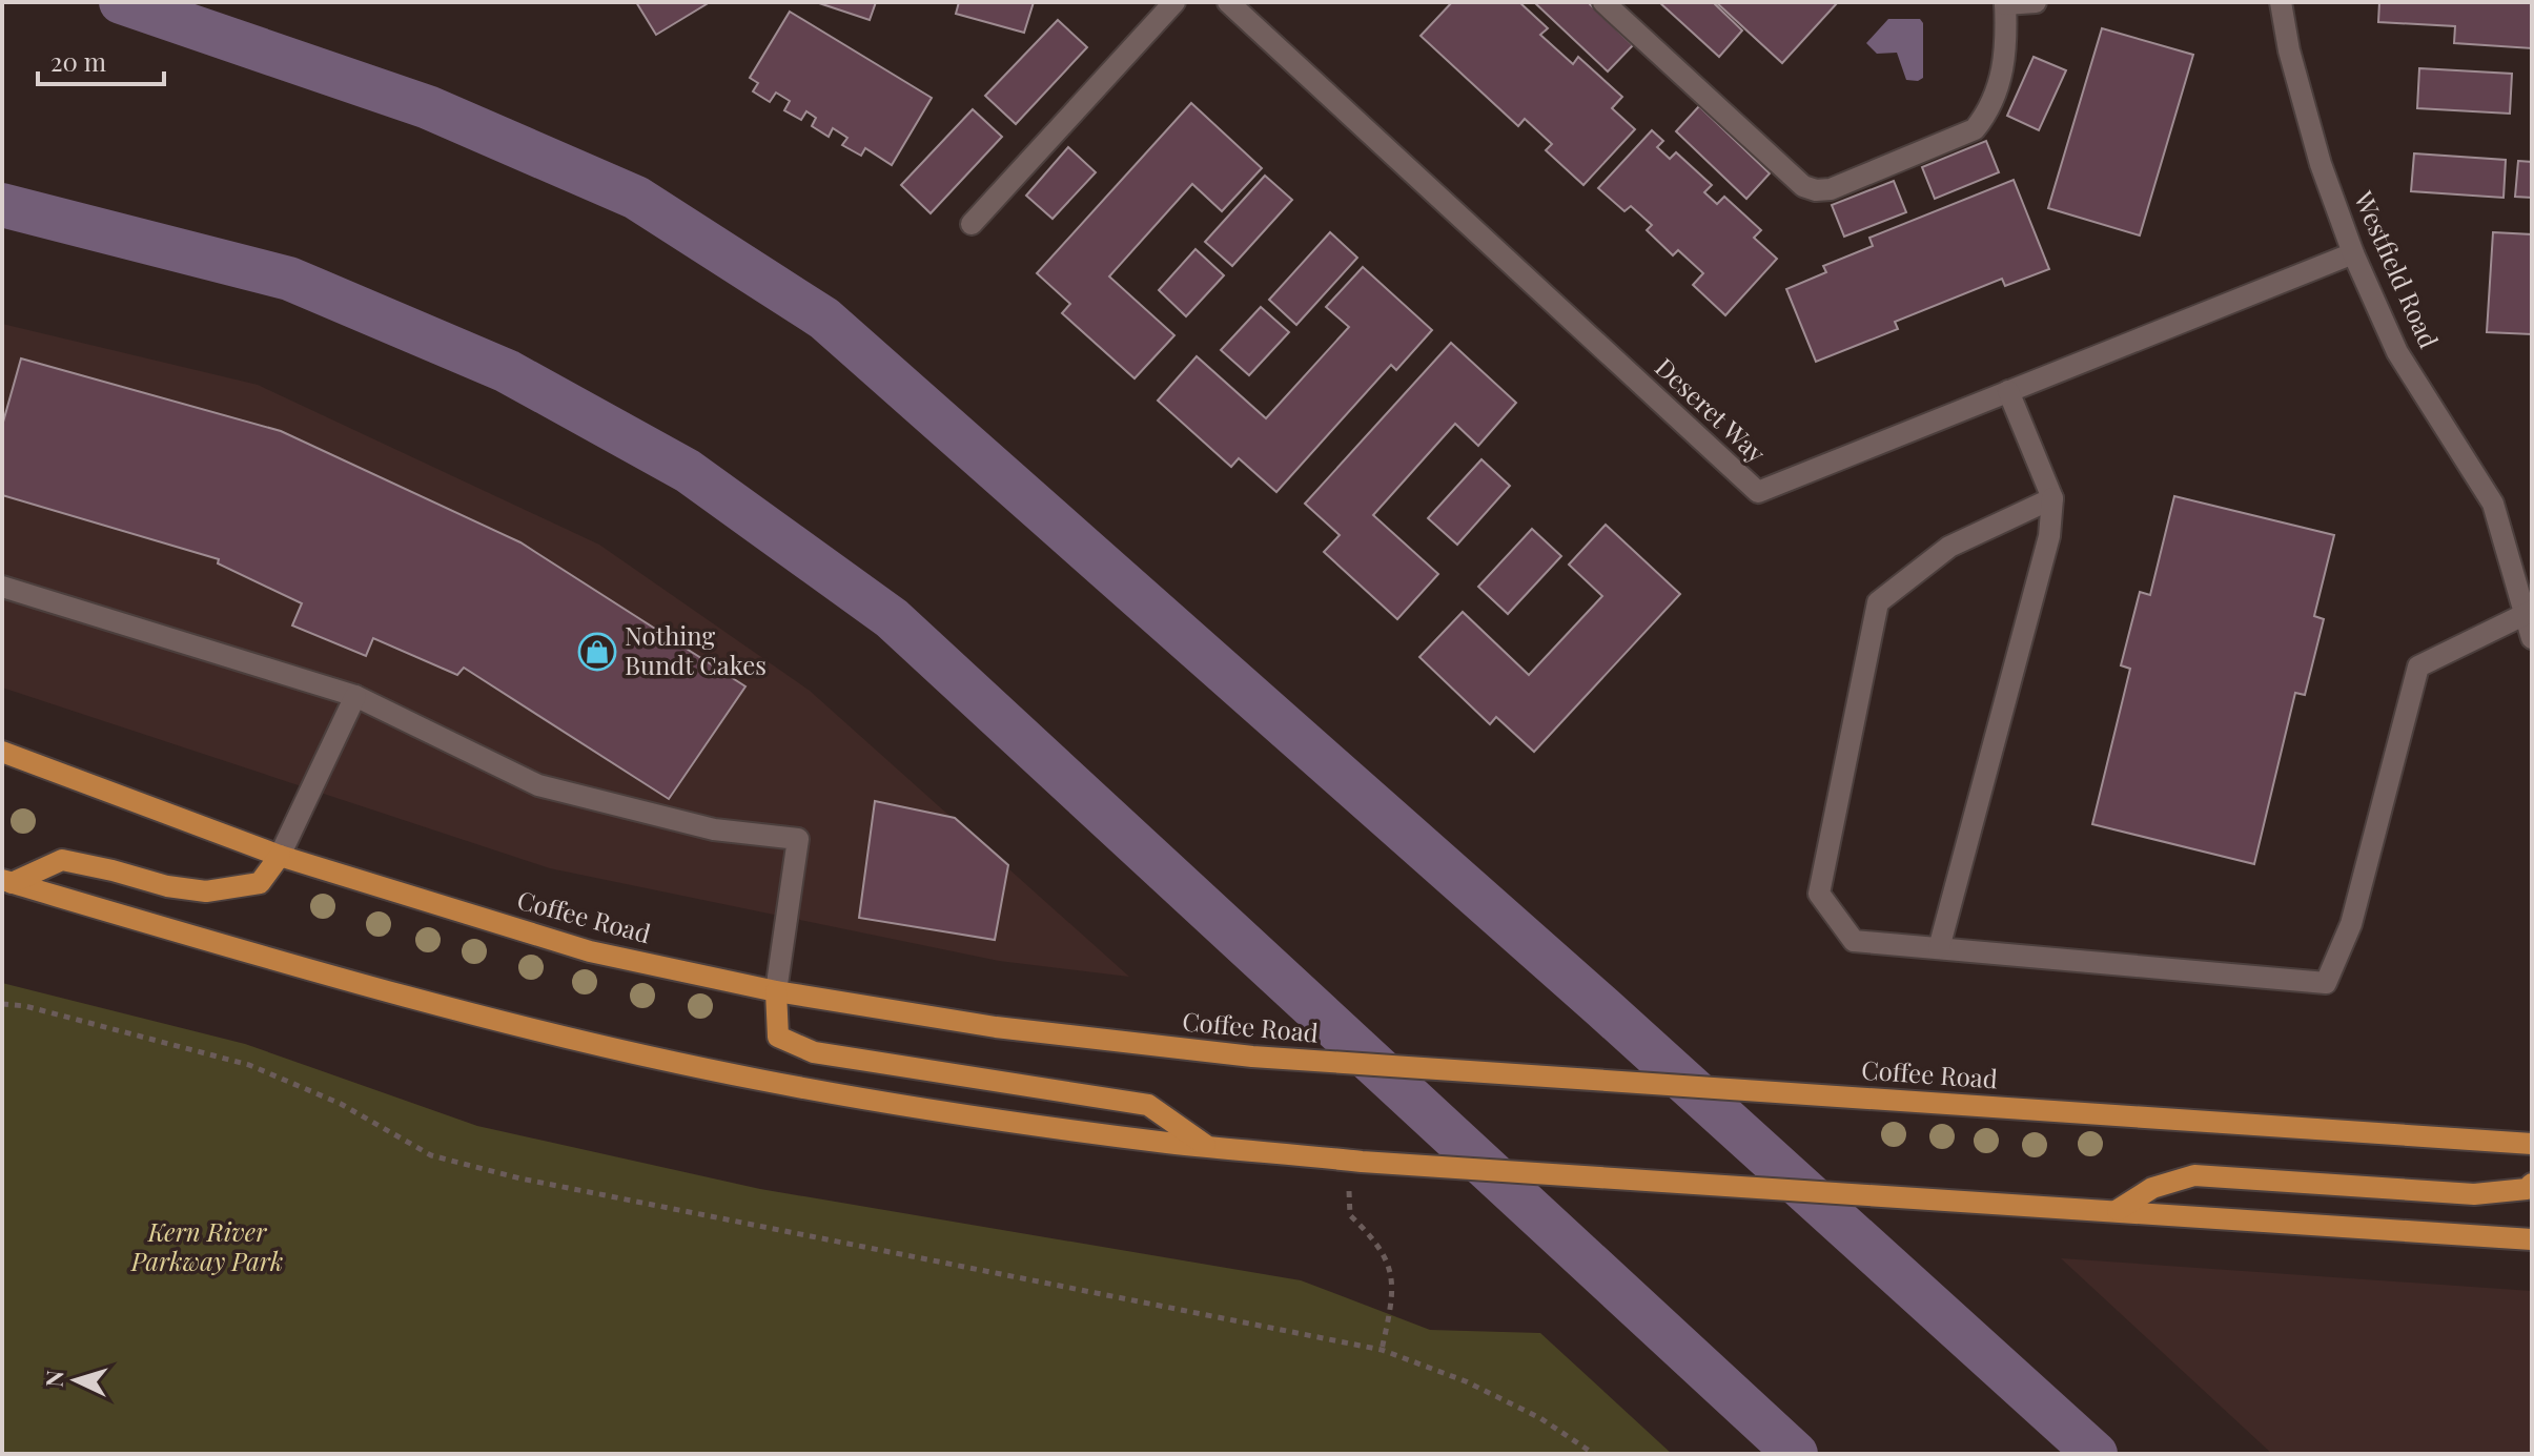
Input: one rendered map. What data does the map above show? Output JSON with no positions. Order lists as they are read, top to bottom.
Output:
{
  "streets": {
    "main road": ["Coffee Road"],
    "street": ["Westfield Road", "Deseret Way"]
  },
  "crossings": [
    ["Westfield Road", "Deseret Way"]
  ],
  "parks": ["Kern River Parkway Park"],
  "places": {
    "shop": ["Nothing Bundt Cakes"]
  },
  "scale_bar": "20 m",
  "north": "left"
}
